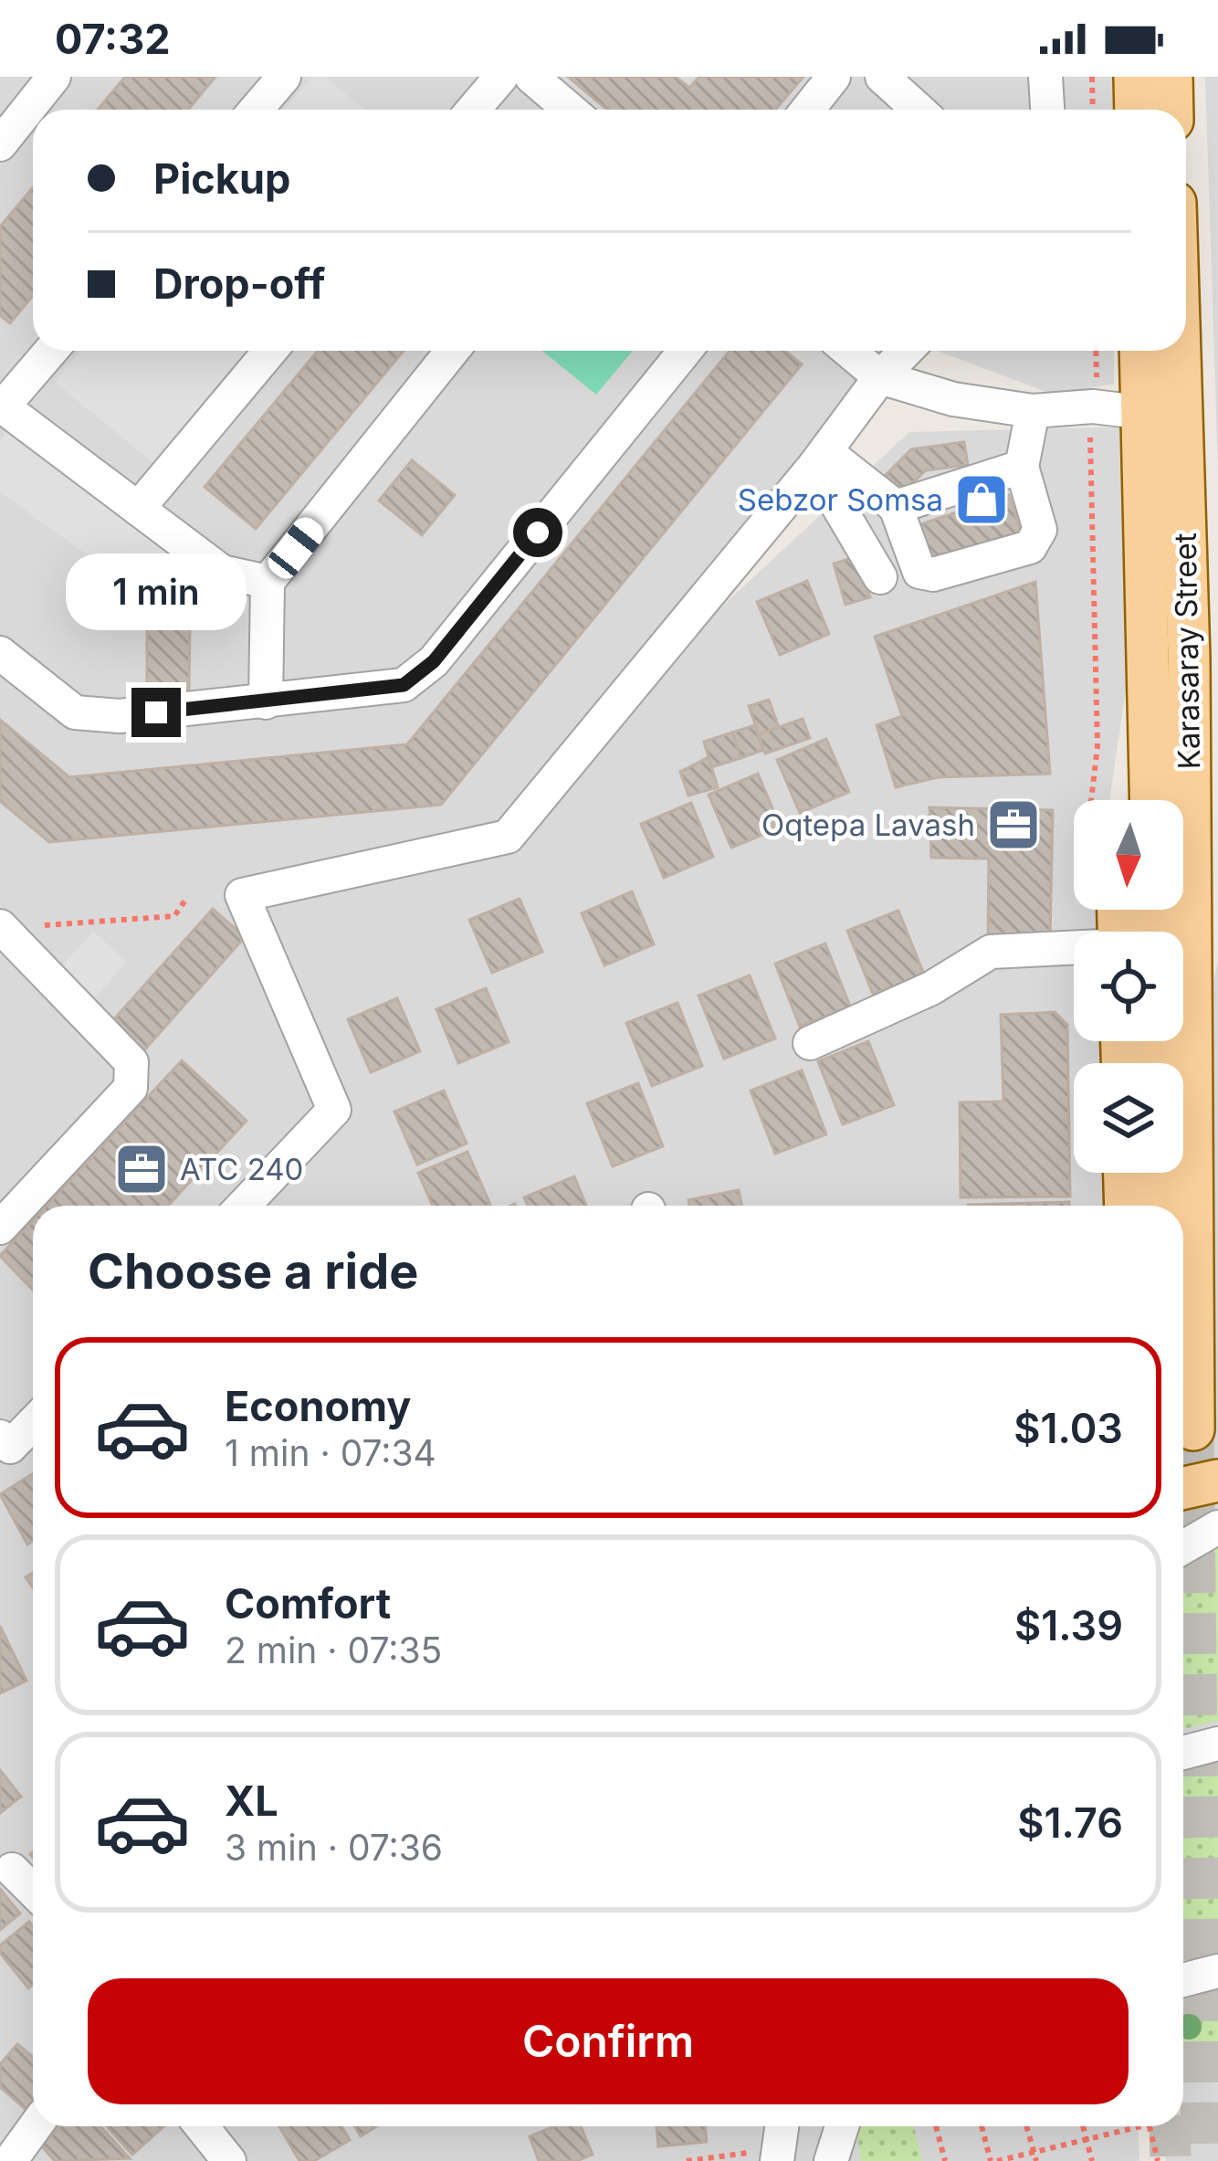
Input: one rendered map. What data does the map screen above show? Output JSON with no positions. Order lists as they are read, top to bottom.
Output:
{
  "streets": {
    "main road": ["Karasaray Street"]
  },
  "places": {
    "shop": ["Sebzor Somsa"],
    "office": ["Oqtepa Lavash", "АТС 240"]
  },
  "north": "bottom",
  "page": {
    "status": "07:32",
    "banner": ["Pickup", "Drop-off"],
    "bubble": "1 min",
    "heading": "Choose a ride",
    "list": [
      {
        "name": "Economy",
        "note": "1 min · 07:34",
        "value": "$1.03"
      },
      {
        "name": "Comfort",
        "note": "2 min · 07:35",
        "value": "$1.39"
      },
      {
        "name": "XL",
        "note": "3 min · 07:36",
        "value": "$1.76"
      }
    ],
    "buttons": "Confirm"
  }
}
